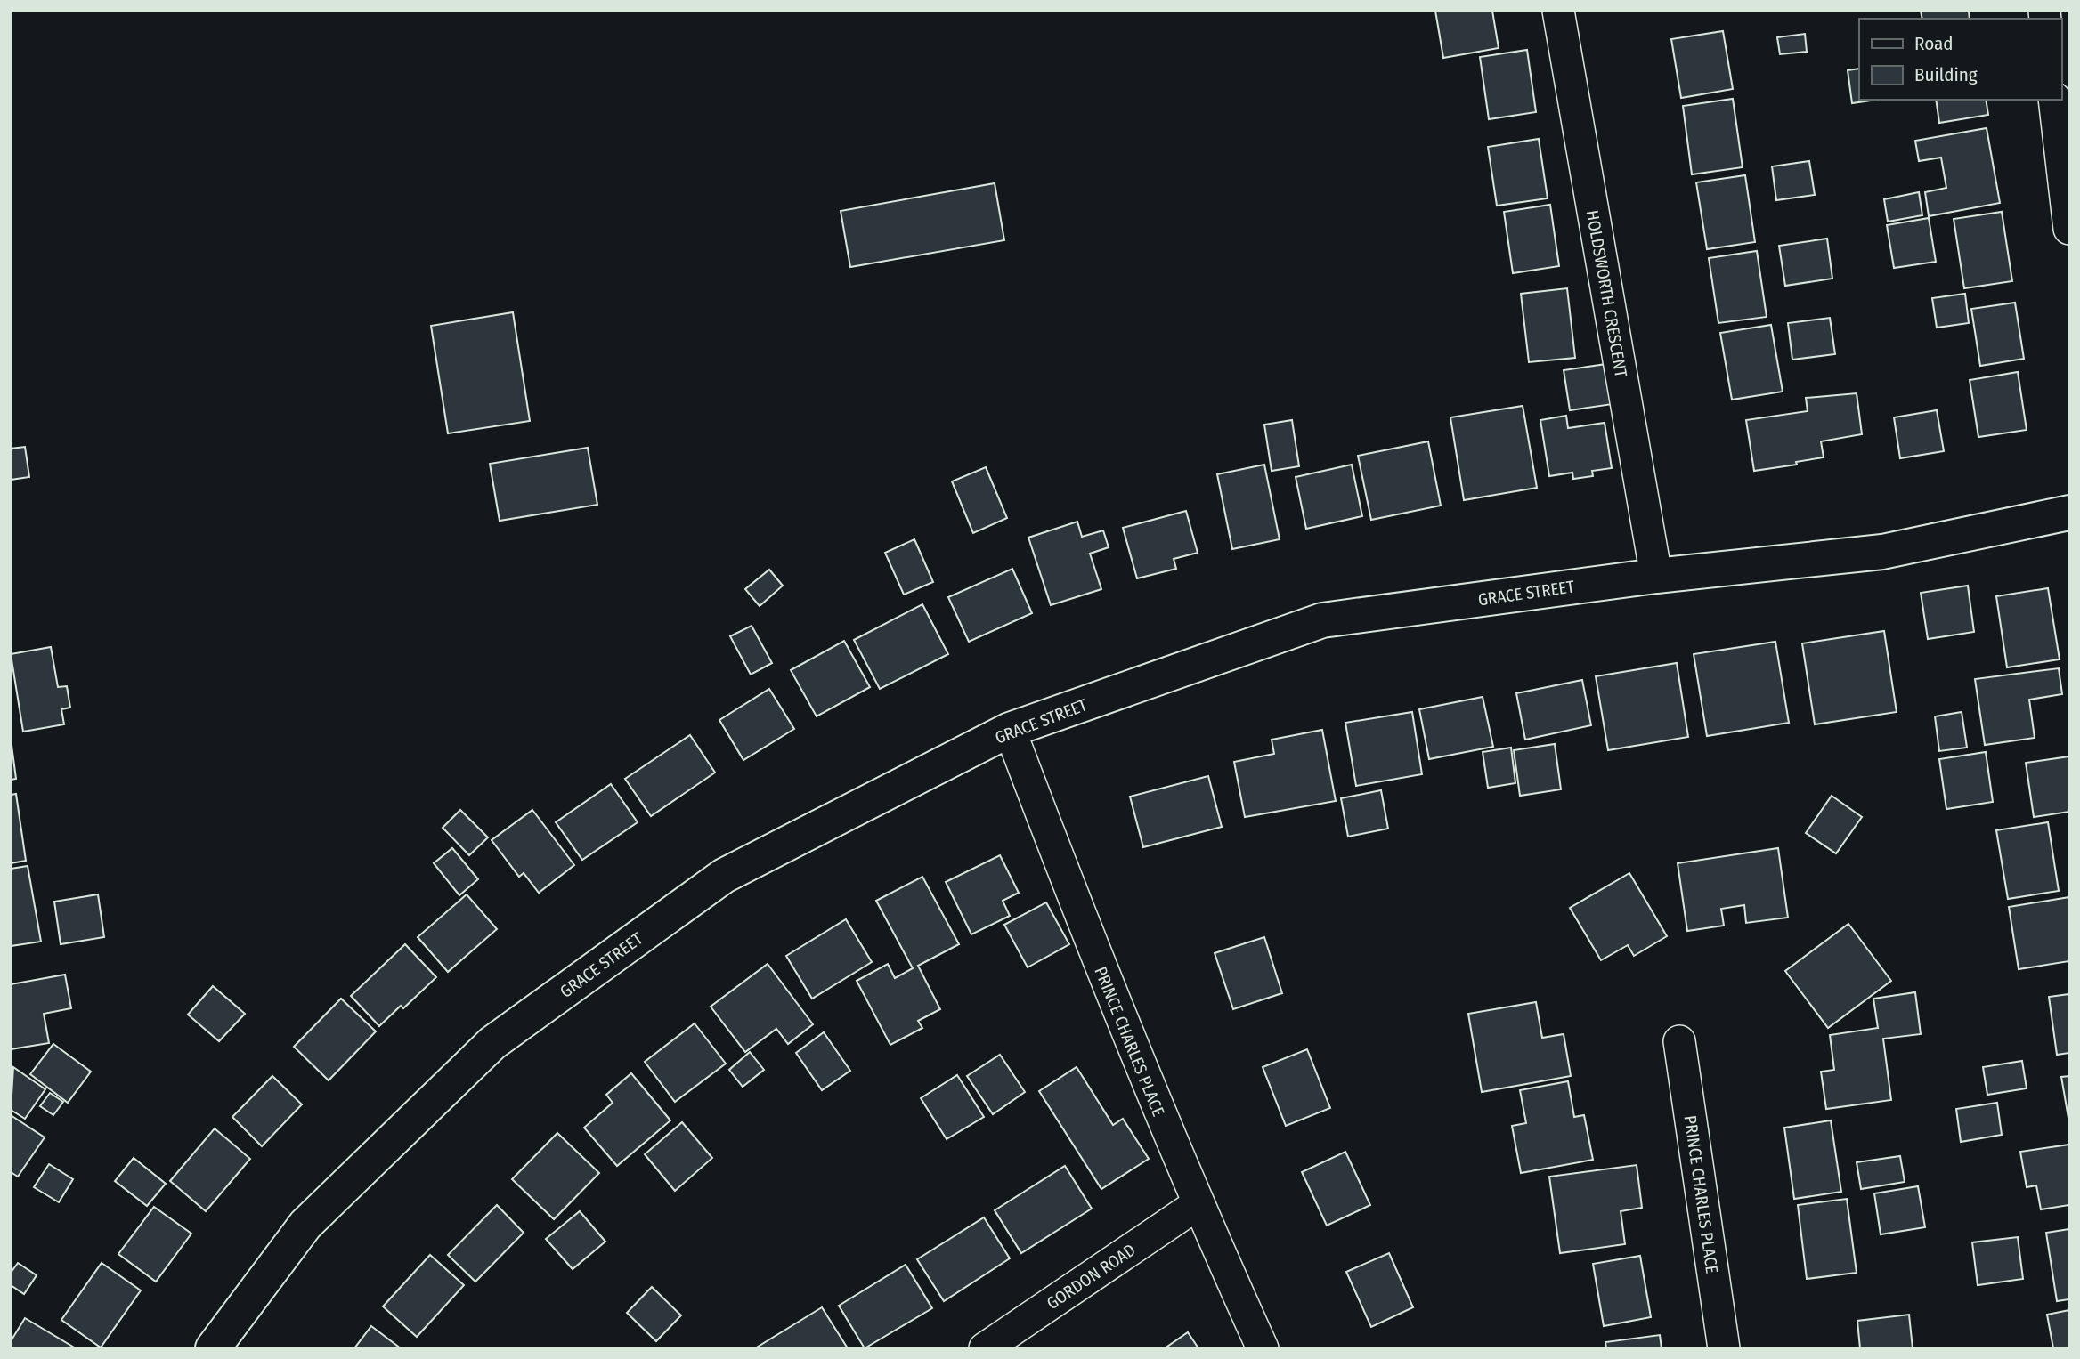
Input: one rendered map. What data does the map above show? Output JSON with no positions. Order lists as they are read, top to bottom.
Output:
{
  "streets": {
    "street": [
      "HOLDSWORTH CRESCENT",
      "GRACE STREET",
      "PRINCE CHARLES PLACE",
      "GORDON ROAD"
    ]
  },
  "crossings": [
    ["HOLDSWORTH CRESCENT", "GRACE STREET"],
    ["GRACE STREET", "PRINCE CHARLES PLACE"],
    ["PRINCE CHARLES PLACE", "GORDON ROAD"]
  ],
  "legend": ["Road", "Building"]
}
